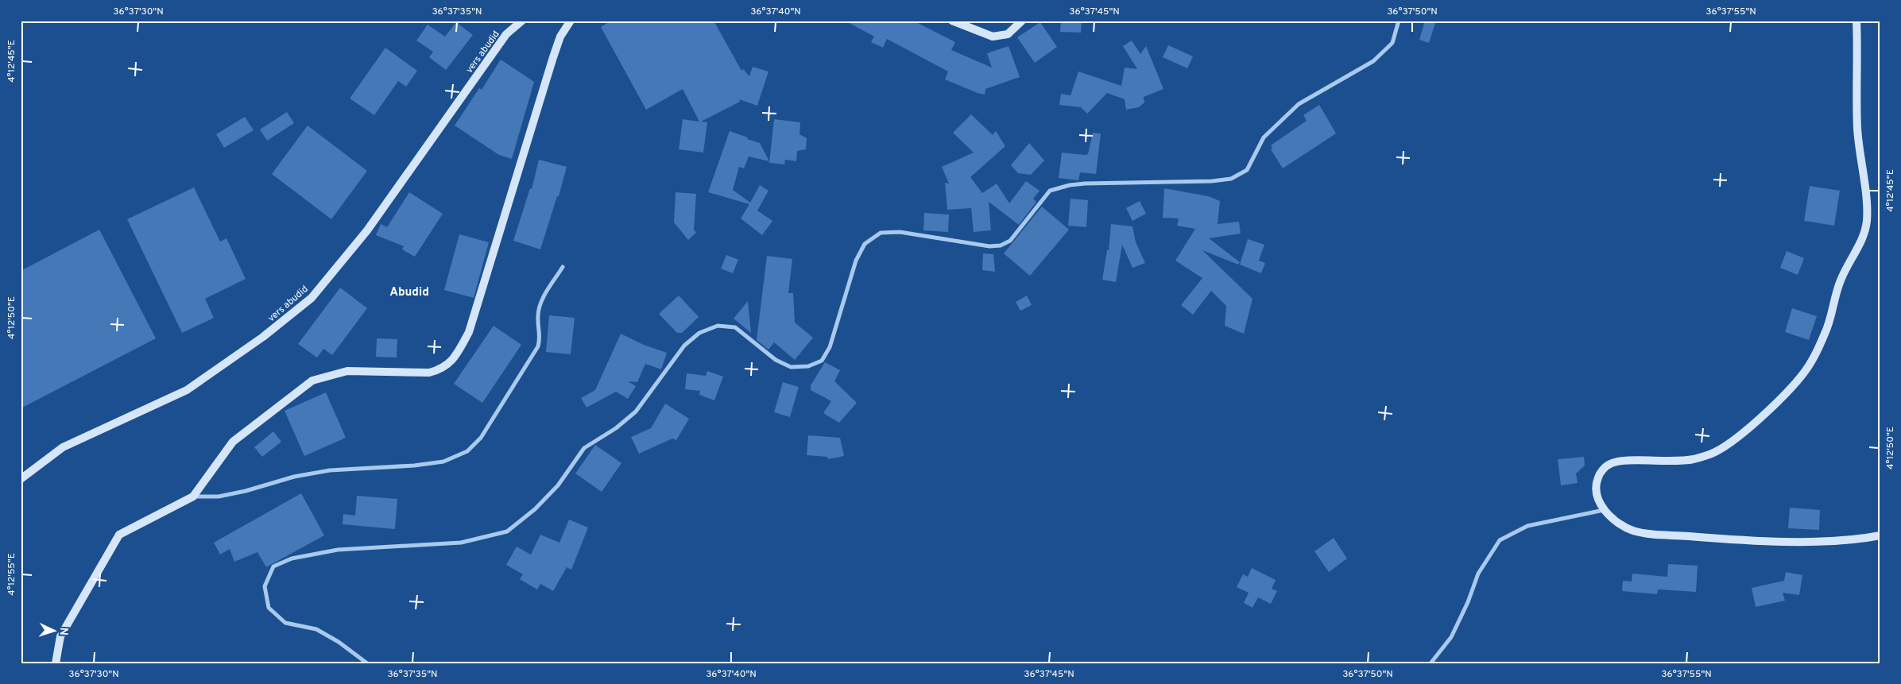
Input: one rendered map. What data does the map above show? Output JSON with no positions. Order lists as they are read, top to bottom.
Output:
{
  "streets": {
    "street": ["vers abudid"]
  },
  "districts": ["Abudid"],
  "north": "right",
  "coordinates": [
    "36°37'30\"N",
    "36°37'35\"N",
    "36°37'40\"N",
    "36°37'45\"N",
    "36°37'50\"N",
    "36°37'55\"N",
    "4°12'45\"E",
    "4°12'50\"E",
    "4°12'55\"E"
  ]
}
